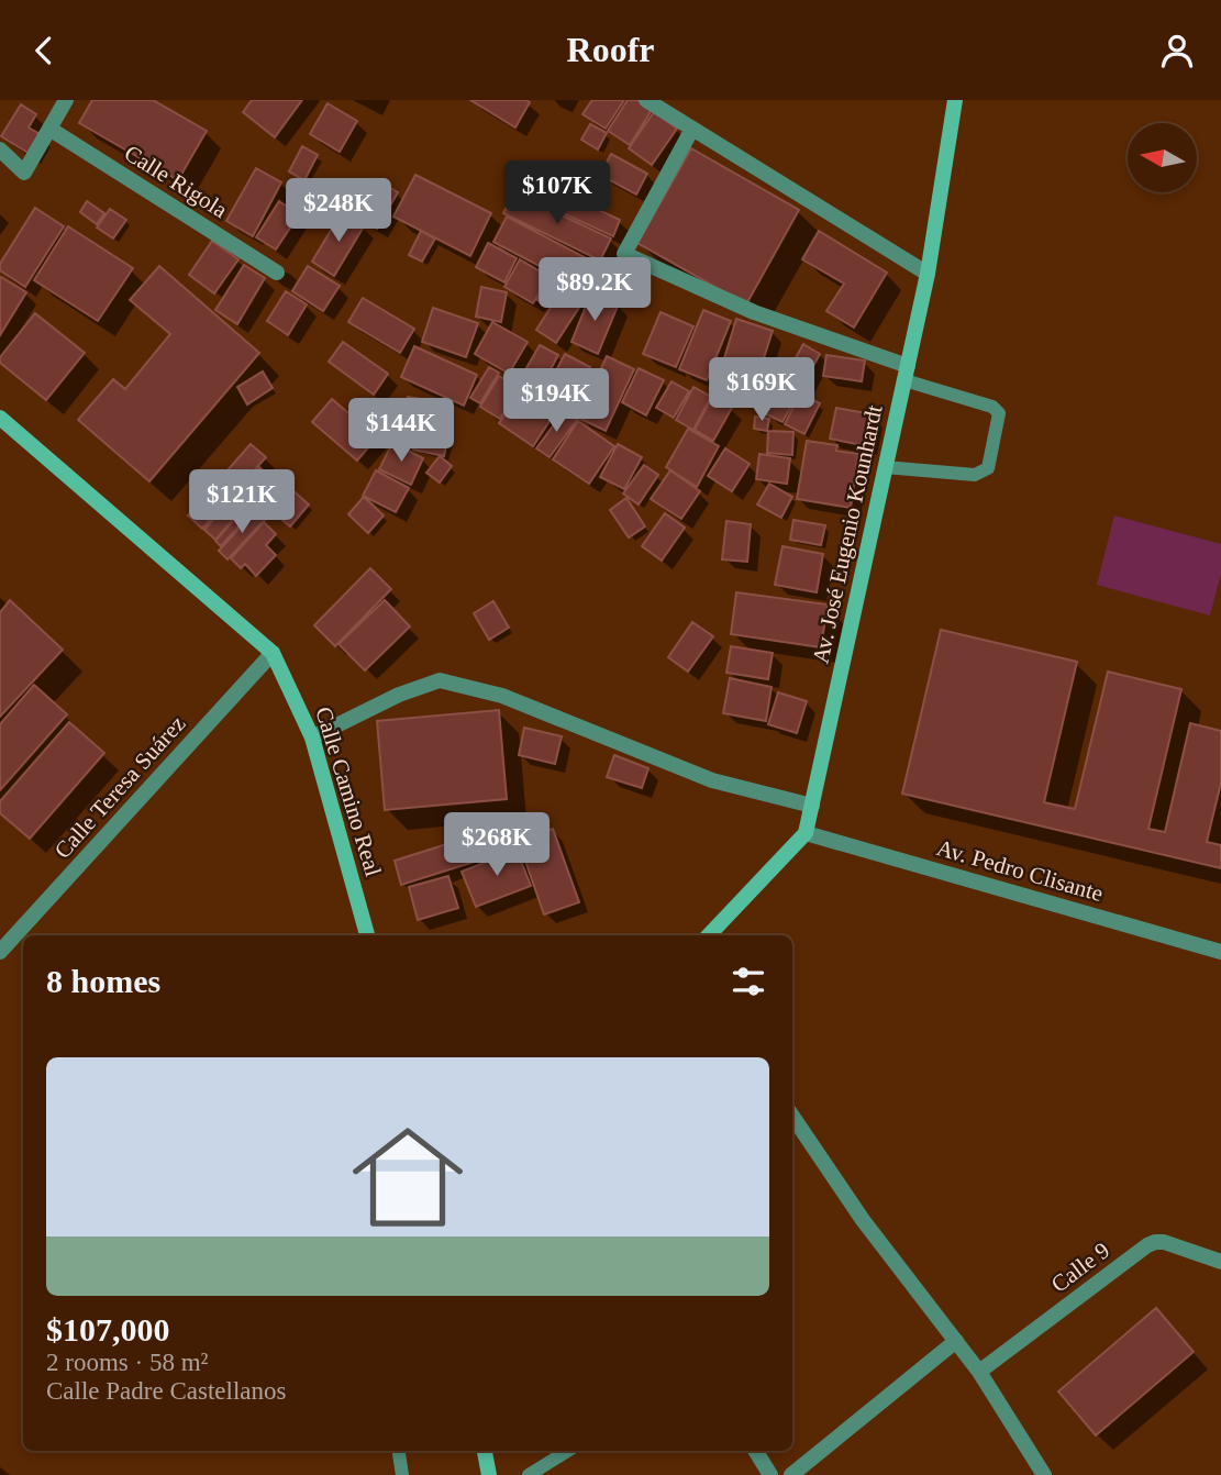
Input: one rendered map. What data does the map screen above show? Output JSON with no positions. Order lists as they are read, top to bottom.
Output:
{
  "streets": {
    "street": [
      "Calle Rigola",
      "Av. José Eugenio Kounhardt",
      "Calle Teresa Suárez",
      "Calle Camino Real",
      "Av. Pedro Clisante",
      "Calle 9"
    ]
  },
  "crossings": [
    ["Av. José Eugenio Kounhardt", "Av. Pedro Clisante"],
    ["Calle Teresa Suárez", "Calle Camino Real"]
  ],
  "north": "left",
  "page": {
    "header": "Roofr",
    "price": [
      "$107K",
      "$248K",
      "$89.2K",
      "$169K",
      "$194K",
      "$144K",
      "$121K",
      "$268K"
    ],
    "heading": "8 homes",
    "list": [
      {
        "name": "$107,000",
        "note": "2 rooms · 58 m² · Calle Padre Castellanos"
      }
    ]
  }
}
